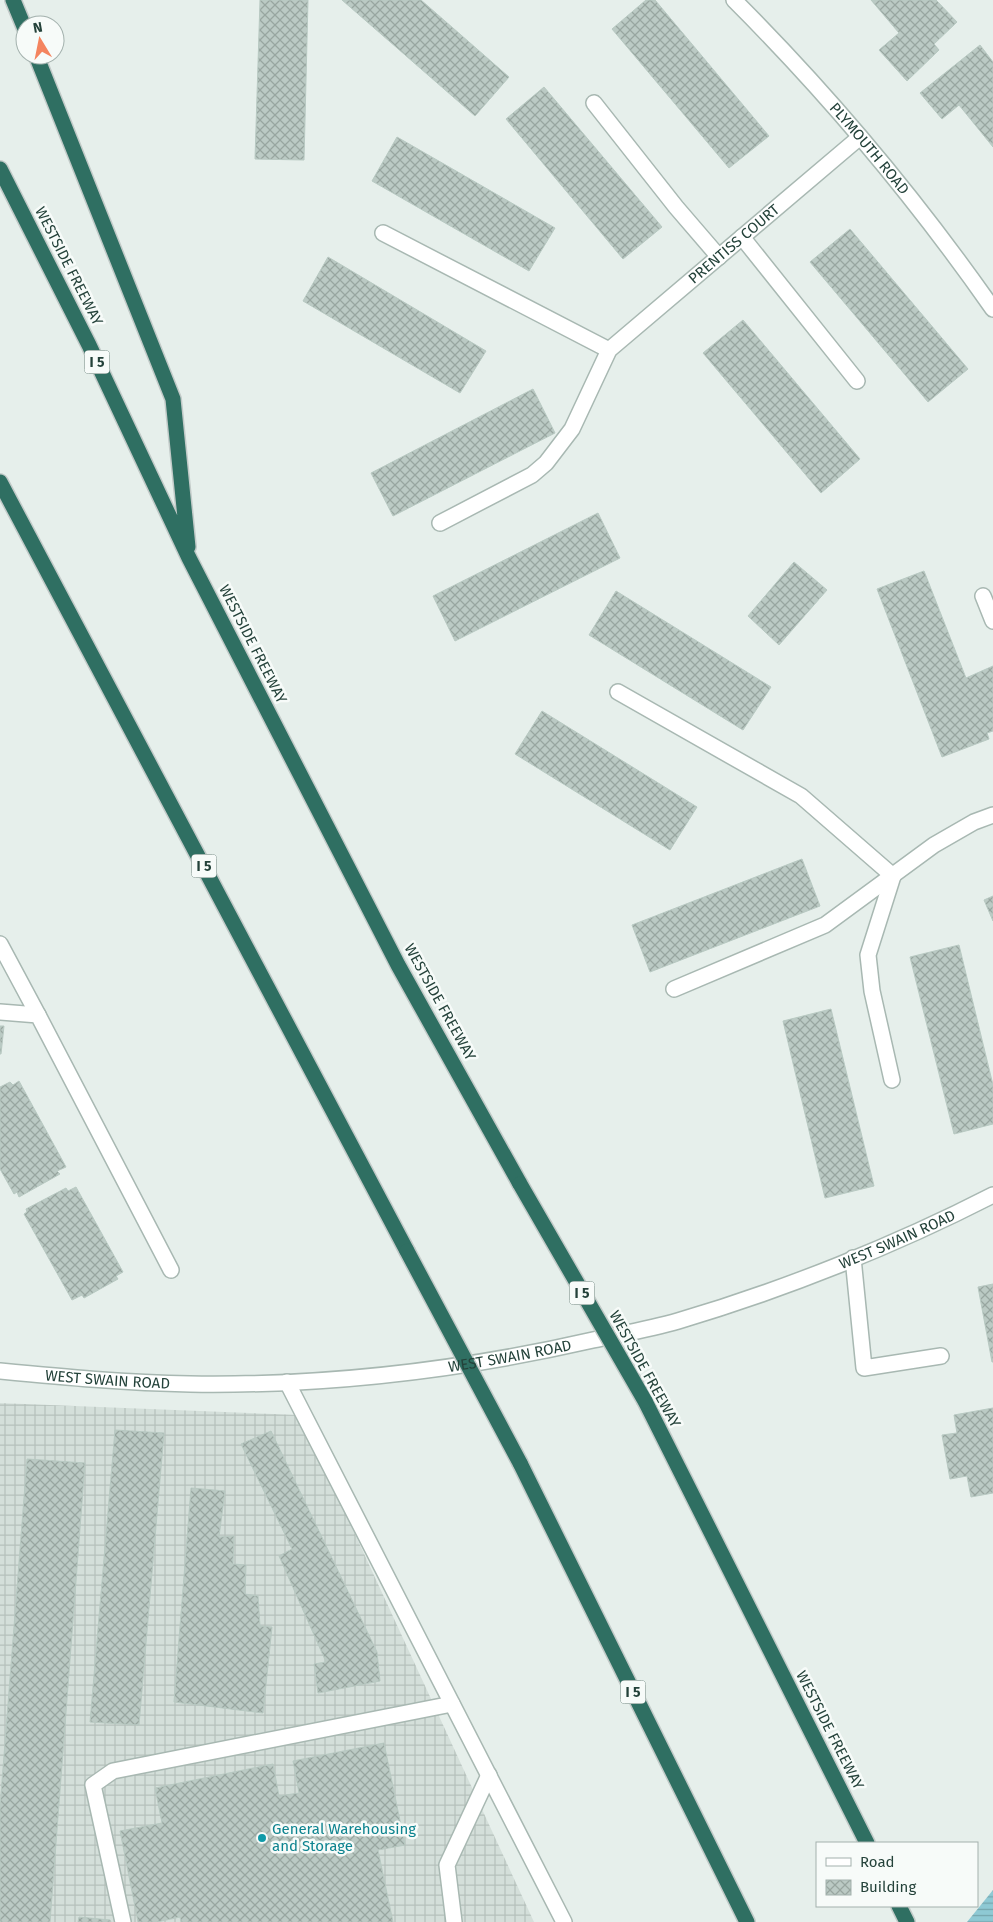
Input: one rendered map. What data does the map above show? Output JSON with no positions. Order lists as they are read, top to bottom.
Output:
{
  "streets": {
    "highway": ["WESTSIDE FREEWAY", "I 5"],
    "street": ["PLYMOUTH ROAD", "PRENTISS COURT", "WEST SWAIN ROAD"]
  },
  "crossings": [
    ["PLYMOUTH ROAD", "PRENTISS COURT"]
  ],
  "places": ["General Warehousing and Storage"],
  "legend": ["Road", "Building"],
  "north": "top"
}
